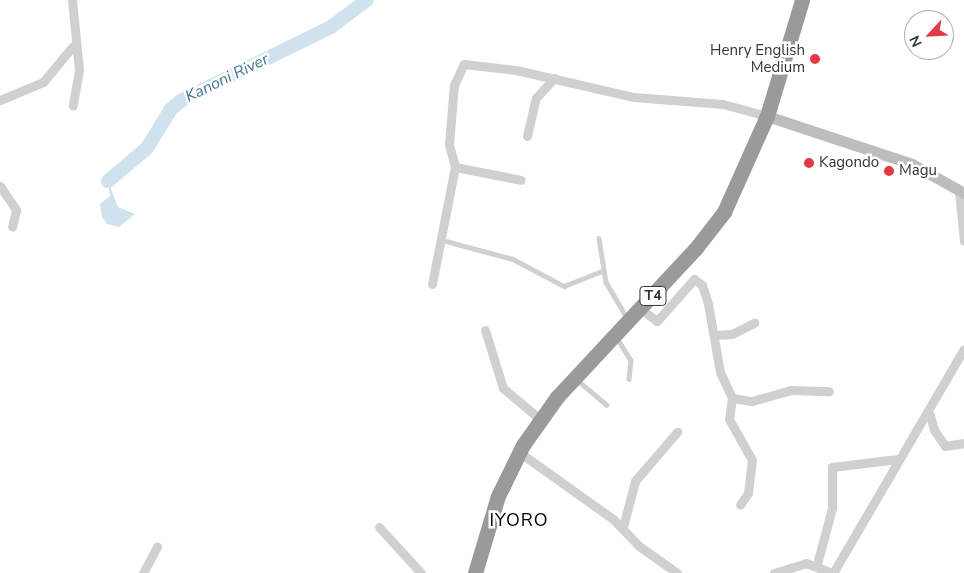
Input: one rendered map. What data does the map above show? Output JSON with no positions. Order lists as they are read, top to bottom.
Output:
{
  "streets": {
    "highway": ["T4"]
  },
  "districts": ["IYORO"],
  "water": ["Kanoni River"],
  "places": ["Henry English Medium", "Kagondo", "Magu"],
  "north": "bottom left"
}
